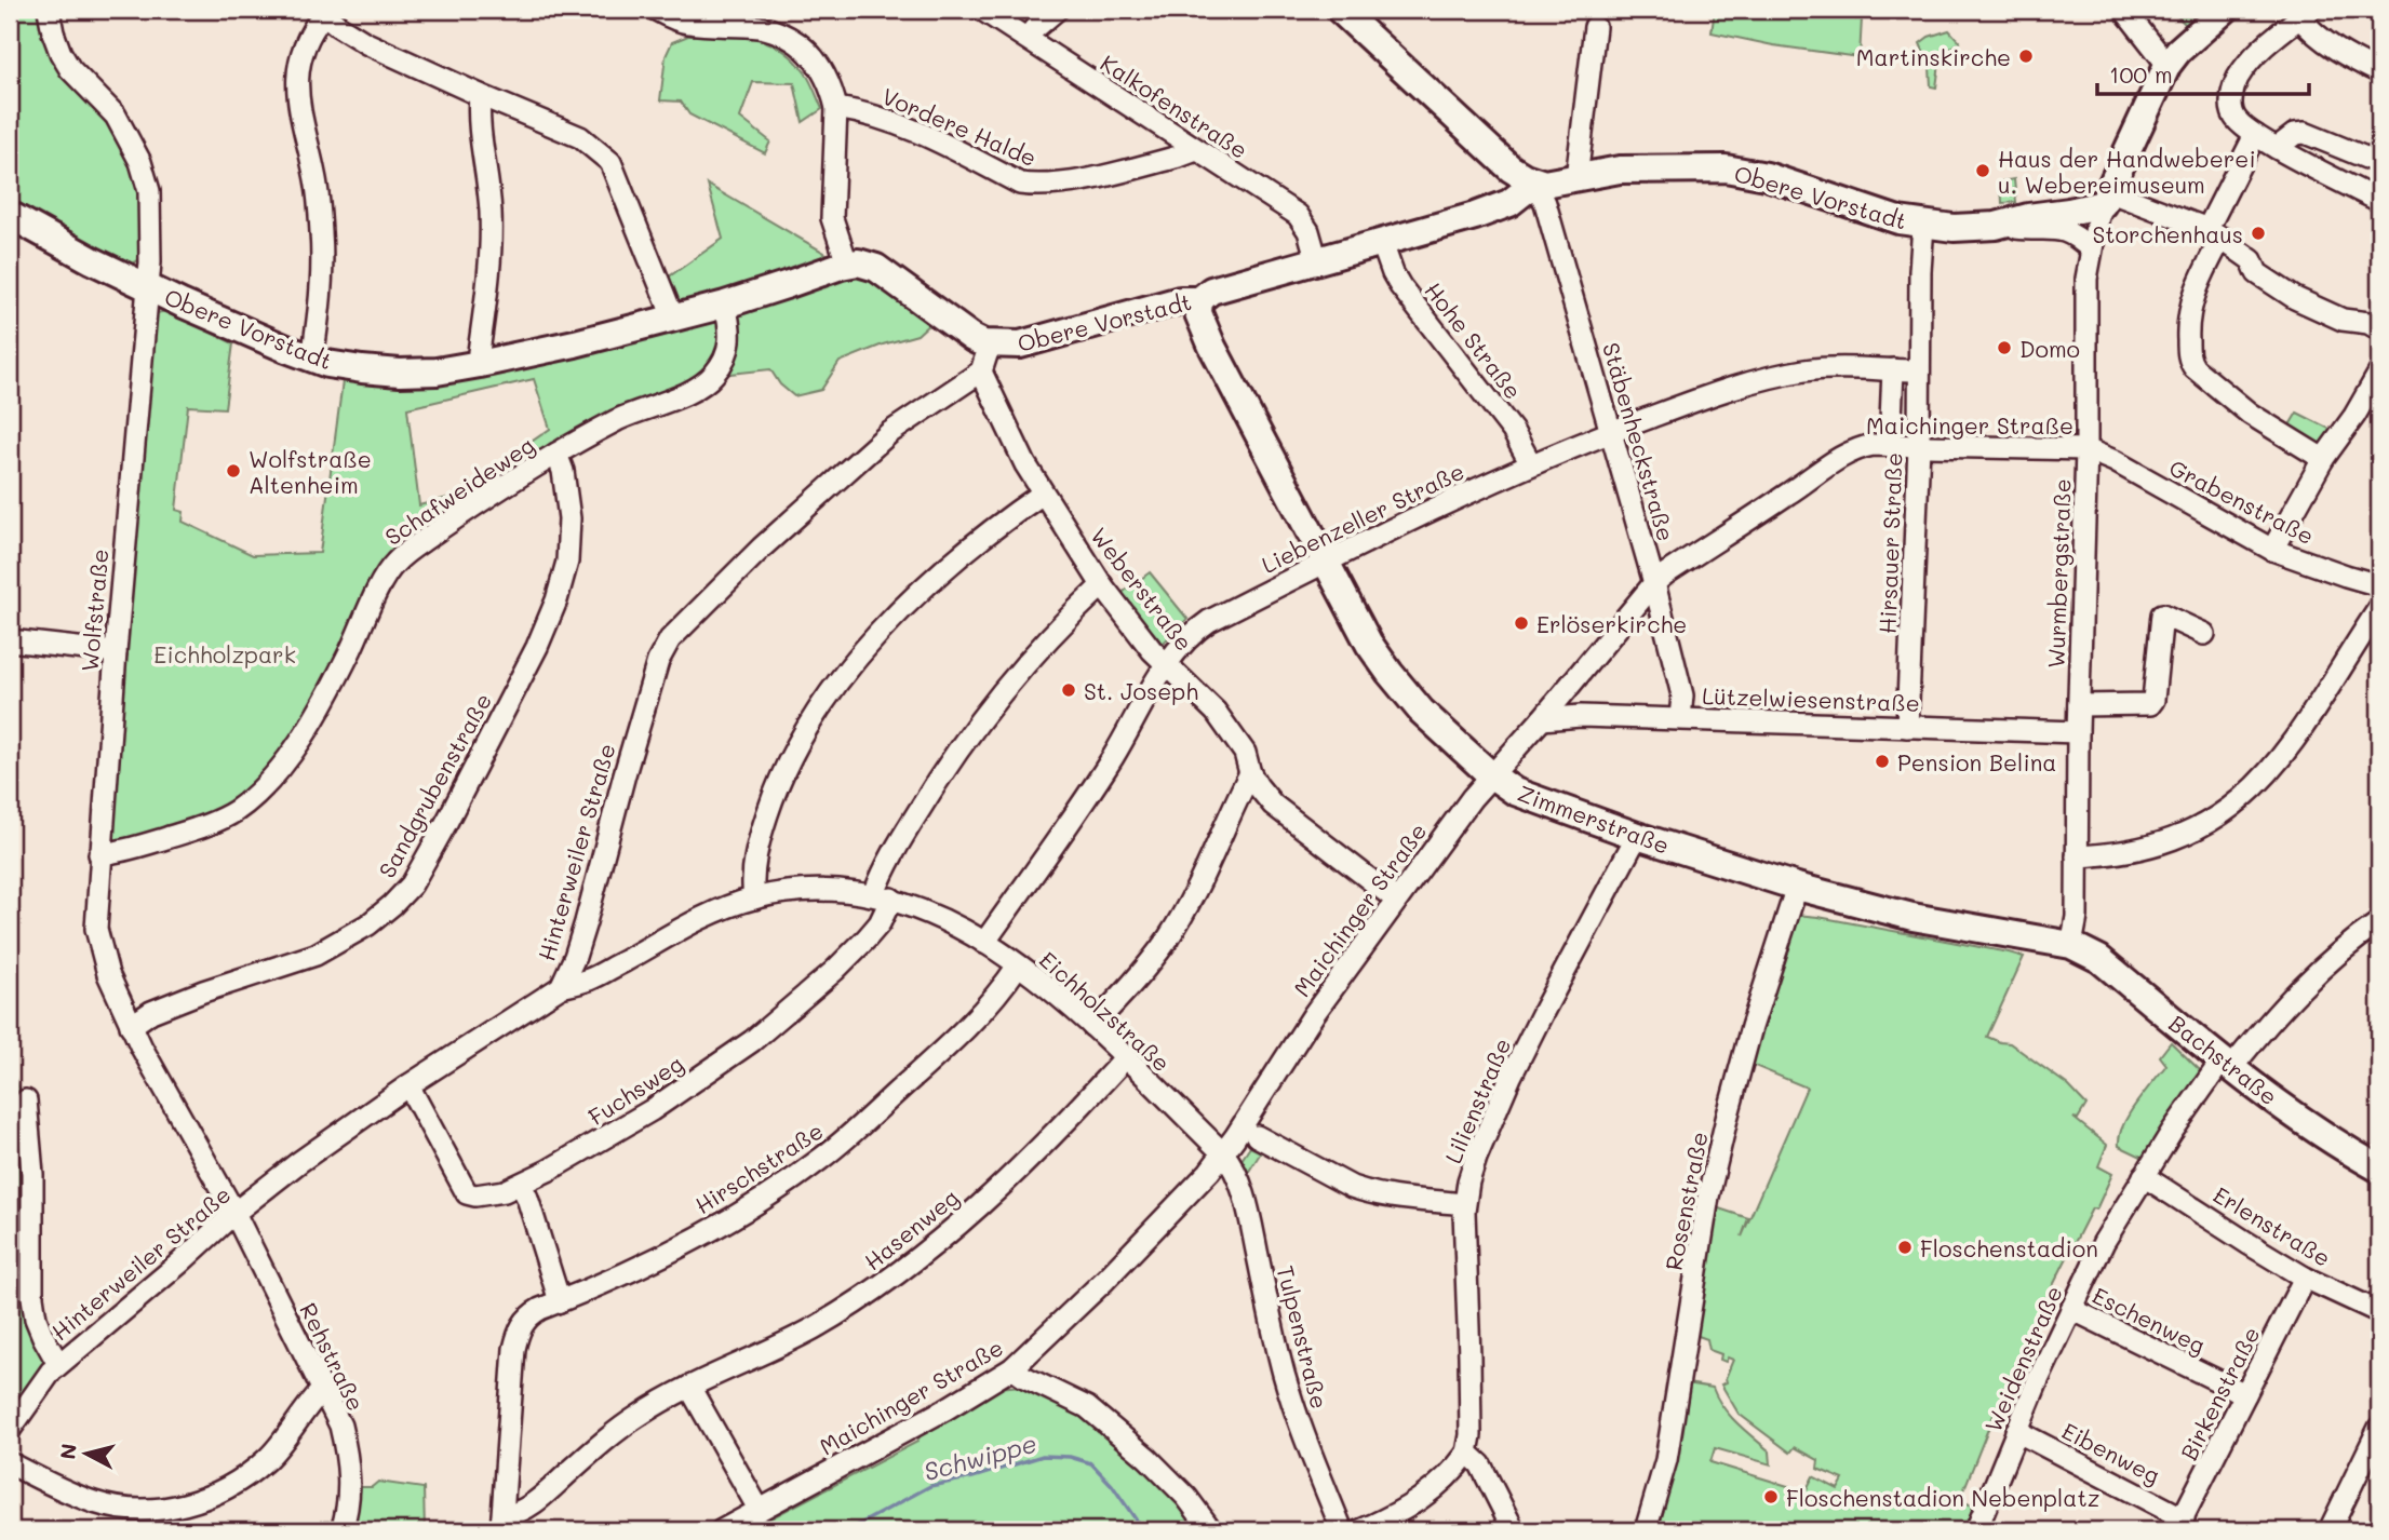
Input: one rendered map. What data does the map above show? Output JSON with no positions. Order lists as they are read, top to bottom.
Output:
{
  "streets": {
    "main road": ["Obere Vorstadt", "Zimmerstraße", "Bachstraße"],
    "street": [
      "Kalkofenstraße",
      "Vordere Halde",
      "Hohe Straße",
      "Maichinger Straße",
      "Stäbenheckstraße",
      "Schafweideweg",
      "Grabenstraße",
      "Liebenzeller Straße",
      "Hirsauer Straße",
      "Wurmbergstraße",
      "Weberstraße",
      "Wolfstraße",
      "Lützelwiesenstraße",
      "Sandgrubenstraße",
      "Hinterweiler Straße",
      "Eichholzstraße",
      "Fuchsweg",
      "Lilienstraße",
      "Hirschstraße",
      "Rosenstraße",
      "Erlenstraße",
      "Hasenweg",
      "Eschenweg",
      "Tulpenstraße",
      "Rehstraße",
      "Weidenstraße",
      "Birkenstraße",
      "Eibenweg"
    ]
  },
  "crossings": [
    ["Kalkofenstraße", "Vordere Halde"],
    ["Kalkofenstraße", "Obere Vorstadt"],
    ["Obere Vorstadt", "Hohe Straße"],
    ["Obere Vorstadt", "Stäbenheckstraße"],
    ["Obere Vorstadt", "Schafweideweg"],
    ["Obere Vorstadt", "Hirsauer Straße"],
    ["Obere Vorstadt", "Wurmbergstraße"],
    ["Obere Vorstadt", "Wolfstraße"],
    ["Obere Vorstadt", "Zimmerstraße"],
    ["Hohe Straße", "Liebenzeller Straße"],
    ["Maichinger Straße", "Stäbenheckstraße"],
    ["Maichinger Straße", "Grabenstraße"],
    ["Maichinger Straße", "Hirsauer Straße"],
    ["Maichinger Straße", "Wurmbergstraße"],
    ["Maichinger Straße", "Weberstraße"],
    ["Maichinger Straße", "Lützelwiesenstraße"],
    ["Maichinger Straße", "Zimmerstraße"],
    ["Maichinger Straße", "Eichholzstraße"],
    ["Maichinger Straße", "Tulpenstraße"],
    ["Stäbenheckstraße", "Liebenzeller Straße"],
    ["Stäbenheckstraße", "Lützelwiesenstraße"],
    ["Schafweideweg", "Wolfstraße"],
    ["Schafweideweg", "Sandgrubenstraße"],
    ["Grabenstraße", "Wurmbergstraße"],
    ["Liebenzeller Straße", "Hirsauer Straße"],
    ["Liebenzeller Straße", "Weberstraße"],
    ["Liebenzeller Straße", "Zimmerstraße"],
    ["Liebenzeller Straße", "Eichholzstraße"],
    ["Hirsauer Straße", "Lützelwiesenstraße"],
    ["Wurmbergstraße", "Lützelwiesenstraße"],
    ["Wurmbergstraße", "Zimmerstraße"],
    ["Wurmbergstraße", "Bachstraße"],
    ["Weberstraße", "Hinterweiler Straße"],
    ["Weberstraße", "Fuchsweg"],
    ["Wolfstraße", "Sandgrubenstraße"],
    ["Wolfstraße", "Hinterweiler Straße"],
    ["Wolfstraße", "Rehstraße"],
    ["Zimmerstraße", "Bachstraße"],
    ["Zimmerstraße", "Lilienstraße"],
    ["Zimmerstraße", "Rosenstraße"],
    ["Hinterweiler Straße", "Eichholzstraße"],
    ["Hinterweiler Straße", "Fuchsweg"],
    ["Hinterweiler Straße", "Rehstraße"],
    ["Eichholzstraße", "Fuchsweg"],
    ["Eichholzstraße", "Hirschstraße"],
    ["Eichholzstraße", "Hasenweg"],
    ["Eichholzstraße", "Tulpenstraße"],
    ["Bachstraße", "Weidenstraße"],
    ["Hirschstraße", "Hasenweg"],
    ["Erlenstraße", "Weidenstraße"],
    ["Erlenstraße", "Birkenstraße"],
    ["Eschenweg", "Weidenstraße"],
    ["Eschenweg", "Birkenstraße"],
    ["Weidenstraße", "Eibenweg"],
    ["Birkenstraße", "Eibenweg"]
  ],
  "water": ["Schwippe"],
  "parks": ["Eichholzpark"],
  "places": [
    "Martinskirche",
    "Haus der Handweberei u. Webereimuseum",
    "Storchenhaus",
    "Domo",
    "Wolfstraße Altenheim",
    "Erlöserkirche",
    "St. Joseph",
    "Pension Belina",
    "Floschenstadion",
    "Floschenstadion Nebenplatz"
  ],
  "scale_bar": "100 m",
  "north": "left"
}
